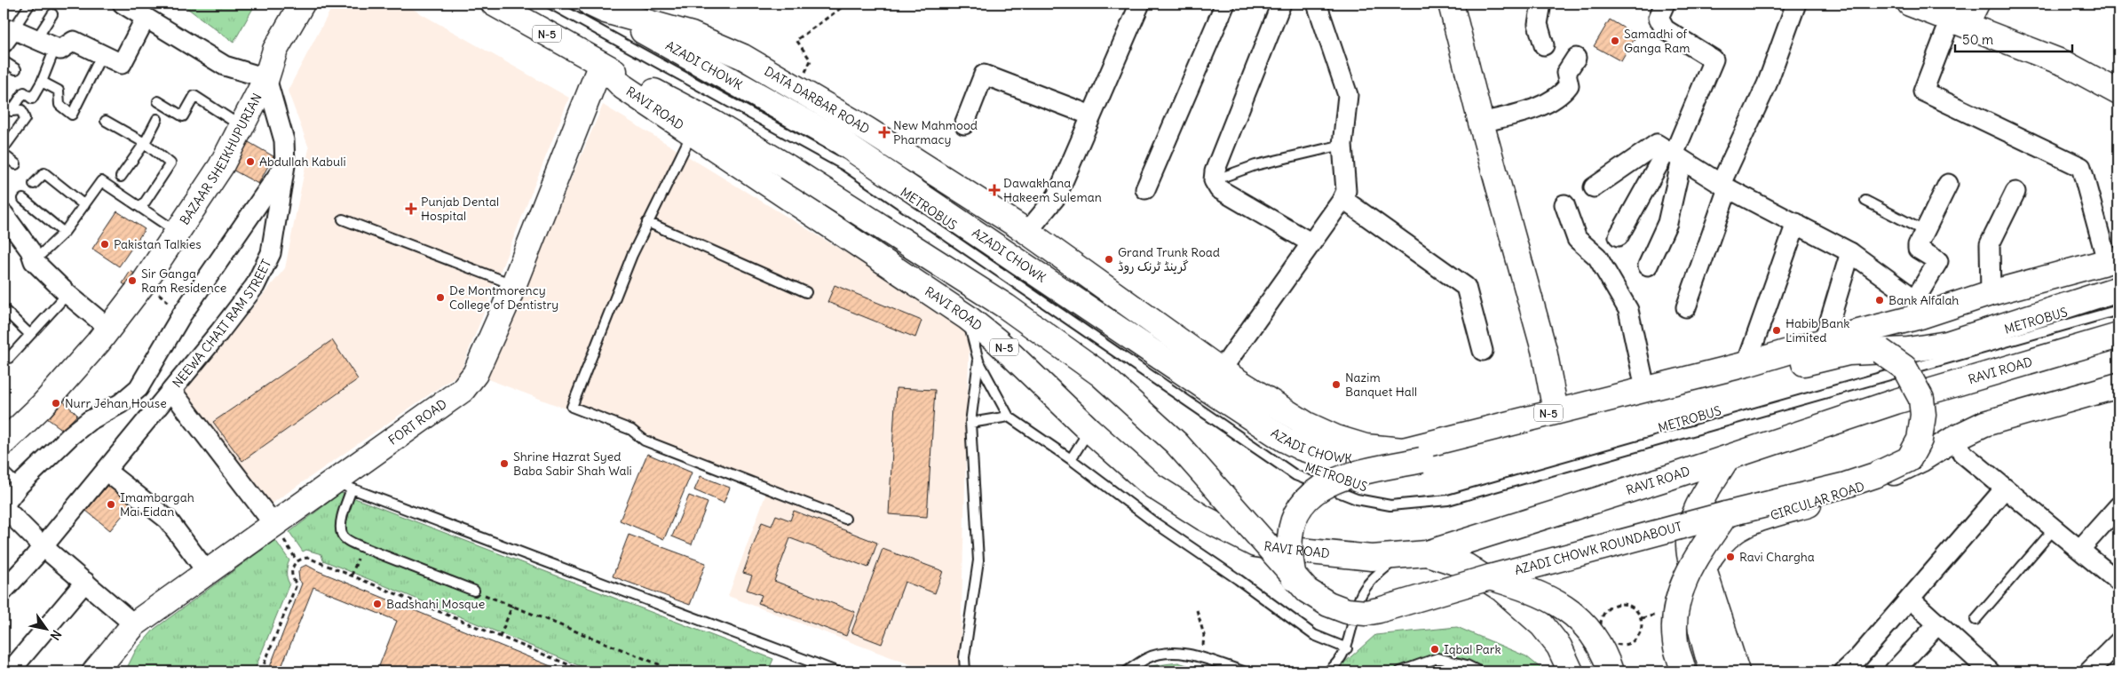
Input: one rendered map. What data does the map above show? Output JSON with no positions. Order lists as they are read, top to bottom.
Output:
{
  "streets": {
    "main road": [
      "N-5",
      "AZADI CHOWK",
      "DATA DARBAR ROAD",
      "RAVI ROAD",
      "BAZAAR SHEIKHUPURIAN",
      "FORT ROAD",
      "CIRCULAR ROAD",
      "AZADI CHOWK ROUNDABOUT"
    ],
    "street": ["NEEWA CHAIT RAM STREET"],
    "lane": ["METROBUS"]
  },
  "crossings": [
    ["N-5", "DATA DARBAR ROAD"],
    ["N-5", "RAVI ROAD"],
    ["N-5", "FORT ROAD"],
    ["AZADI CHOWK", "DATA DARBAR ROAD"],
    ["RAVI ROAD", "FORT ROAD"],
    ["BAZAAR SHEIKHUPURIAN", "NEEWA CHAIT RAM STREET"]
  ],
  "places": {
    "other": [
      "Samadhi of Ganga Ram",
      "Abdullah Kabuli",
      "Pakistan Talkies",
      "Grand Trunk Road گرینڈ ٹرنک روڈ",
      "Sir Ganga Ram Residence",
      "De Montmorency College of Dentistry",
      "Bank Alfalah",
      "Habib Bank Limited",
      "Nazim Banquet Hall",
      "Nurr Jehan House",
      "Shrine Hazrat Syed Baba Sabir Shah Wali",
      "Imambargah Mai Eidan",
      "Ravi Chargha",
      "Badshahi Mosque",
      "Iqbal Park"
    ],
    "health": ["New Mahmood Pharmacy", "Dawakhana Hakeem Suleman", "Punjab Dental Hospital"]
  },
  "scale_bar": "50 m",
  "north": "bottom right"
}
